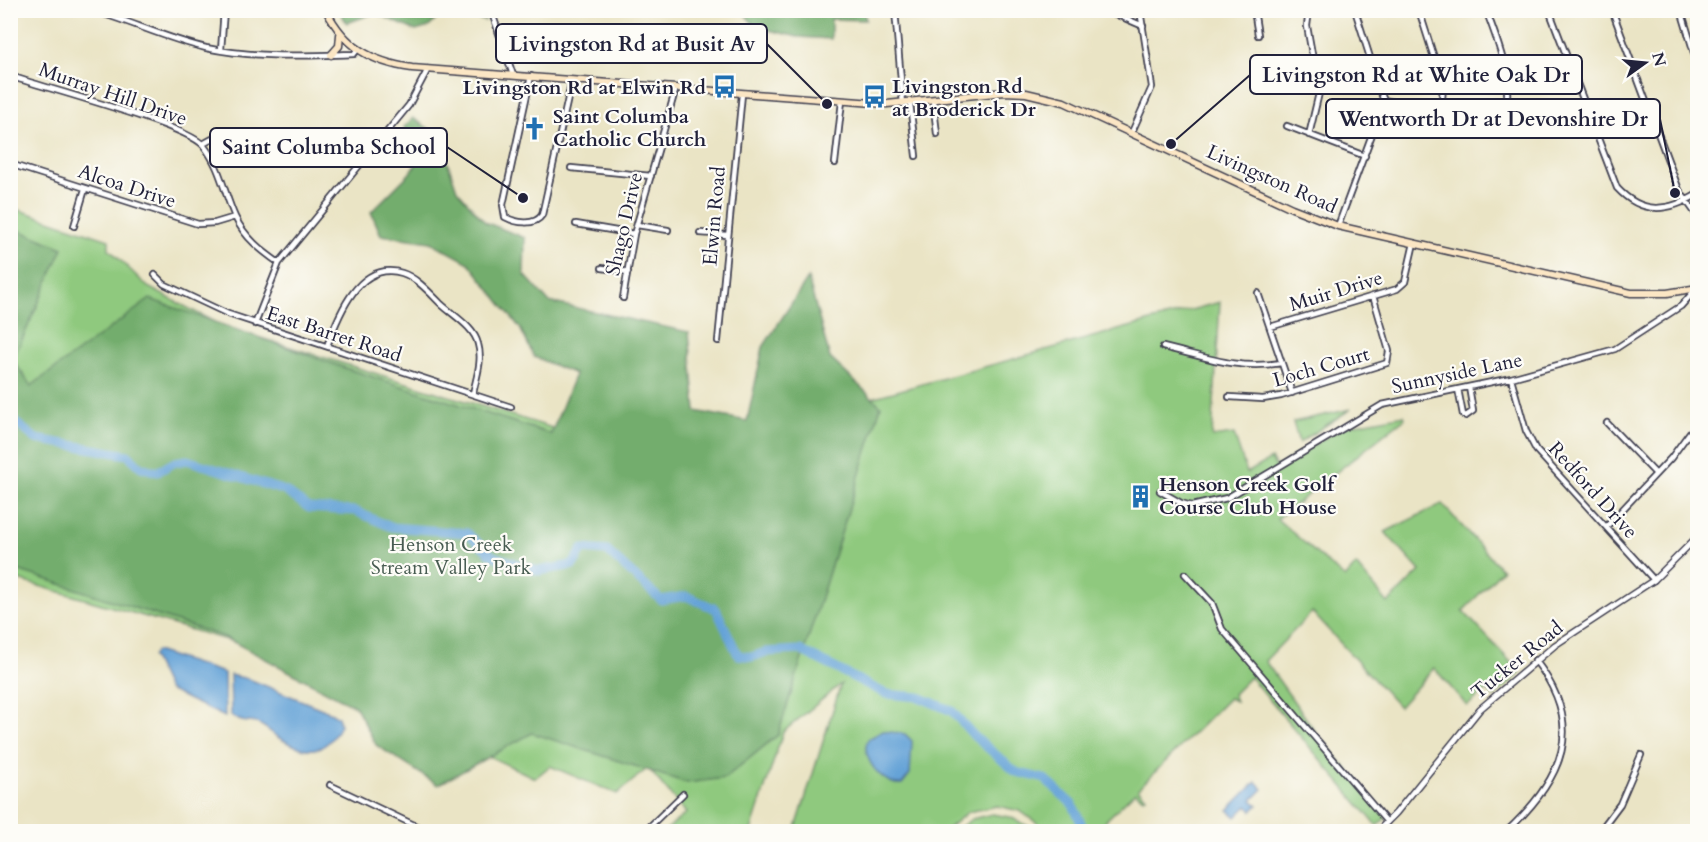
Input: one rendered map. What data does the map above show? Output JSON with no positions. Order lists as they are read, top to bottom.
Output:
{
  "streets": {
    "main road": ["Livingston Road"],
    "street": [
      "Murray Hill Drive",
      "Alcoa Drive",
      "Elwin Road",
      "Shago Drive",
      "Muir Drive",
      "East Barret Road",
      "Loch Court",
      "Sunnyside Lane",
      "Redford Drive",
      "Tucker Road"
    ]
  },
  "crossings": [
    ["Murray Hill Drive", "Alcoa Drive"],
    ["Livingston Road", "Elwin Road"],
    ["Livingston Road", "Shago Drive"],
    ["Livingston Road", "Muir Drive"],
    ["Livingston Road", "Sunnyside Lane"],
    ["Muir Drive", "Loch Court"],
    ["Sunnyside Lane", "Redford Drive"],
    ["Redford Drive", "Tucker Road"]
  ],
  "parks": ["Henson Creek Stream Valley Park"],
  "places": {
    "bus stop": ["Livingston Rd at Elwin Rd", "Livingston Rd at Broderick Dr"],
    "other": [
      "Livingston Rd at Busit Av",
      "Livingston Rd at White Oak Dr",
      "Wentworth Dr at Devonshire Dr",
      "Saint Columba School"
    ],
    "church": ["Saint Columba Catholic Church"],
    "building": ["Henson Creek Golf Course Club House"]
  },
  "north": "right"
}
